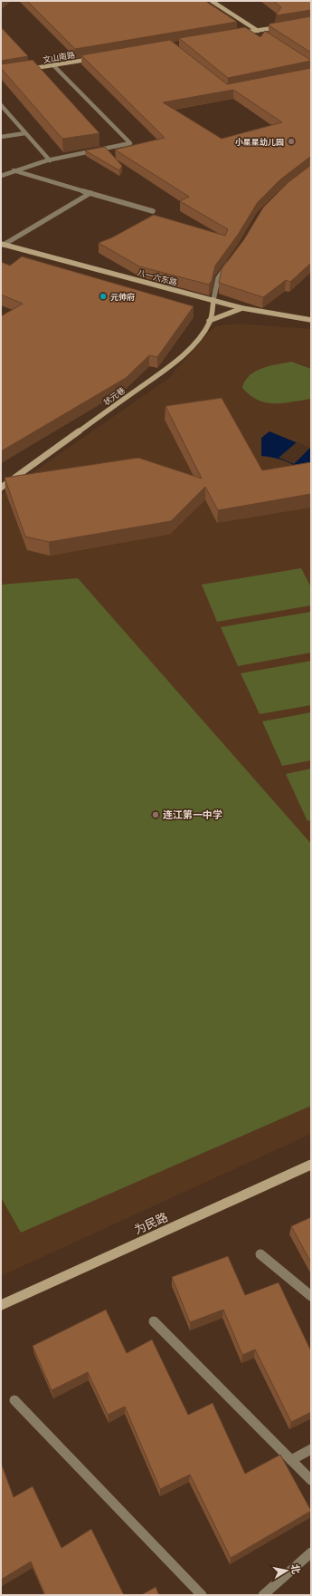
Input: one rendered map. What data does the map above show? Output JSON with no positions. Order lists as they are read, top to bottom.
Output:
{
  "streets": {
    "street": [
      "文山南路",
      "八一六东路",
      "状元巷",
      "为民路"
    ]
  },
  "crossings": [
    ["八一六东路", "状元巷"]
  ],
  "places": ["小星星幼儿园", "元帅府", "连江第一中学"],
  "north": "right"
}
